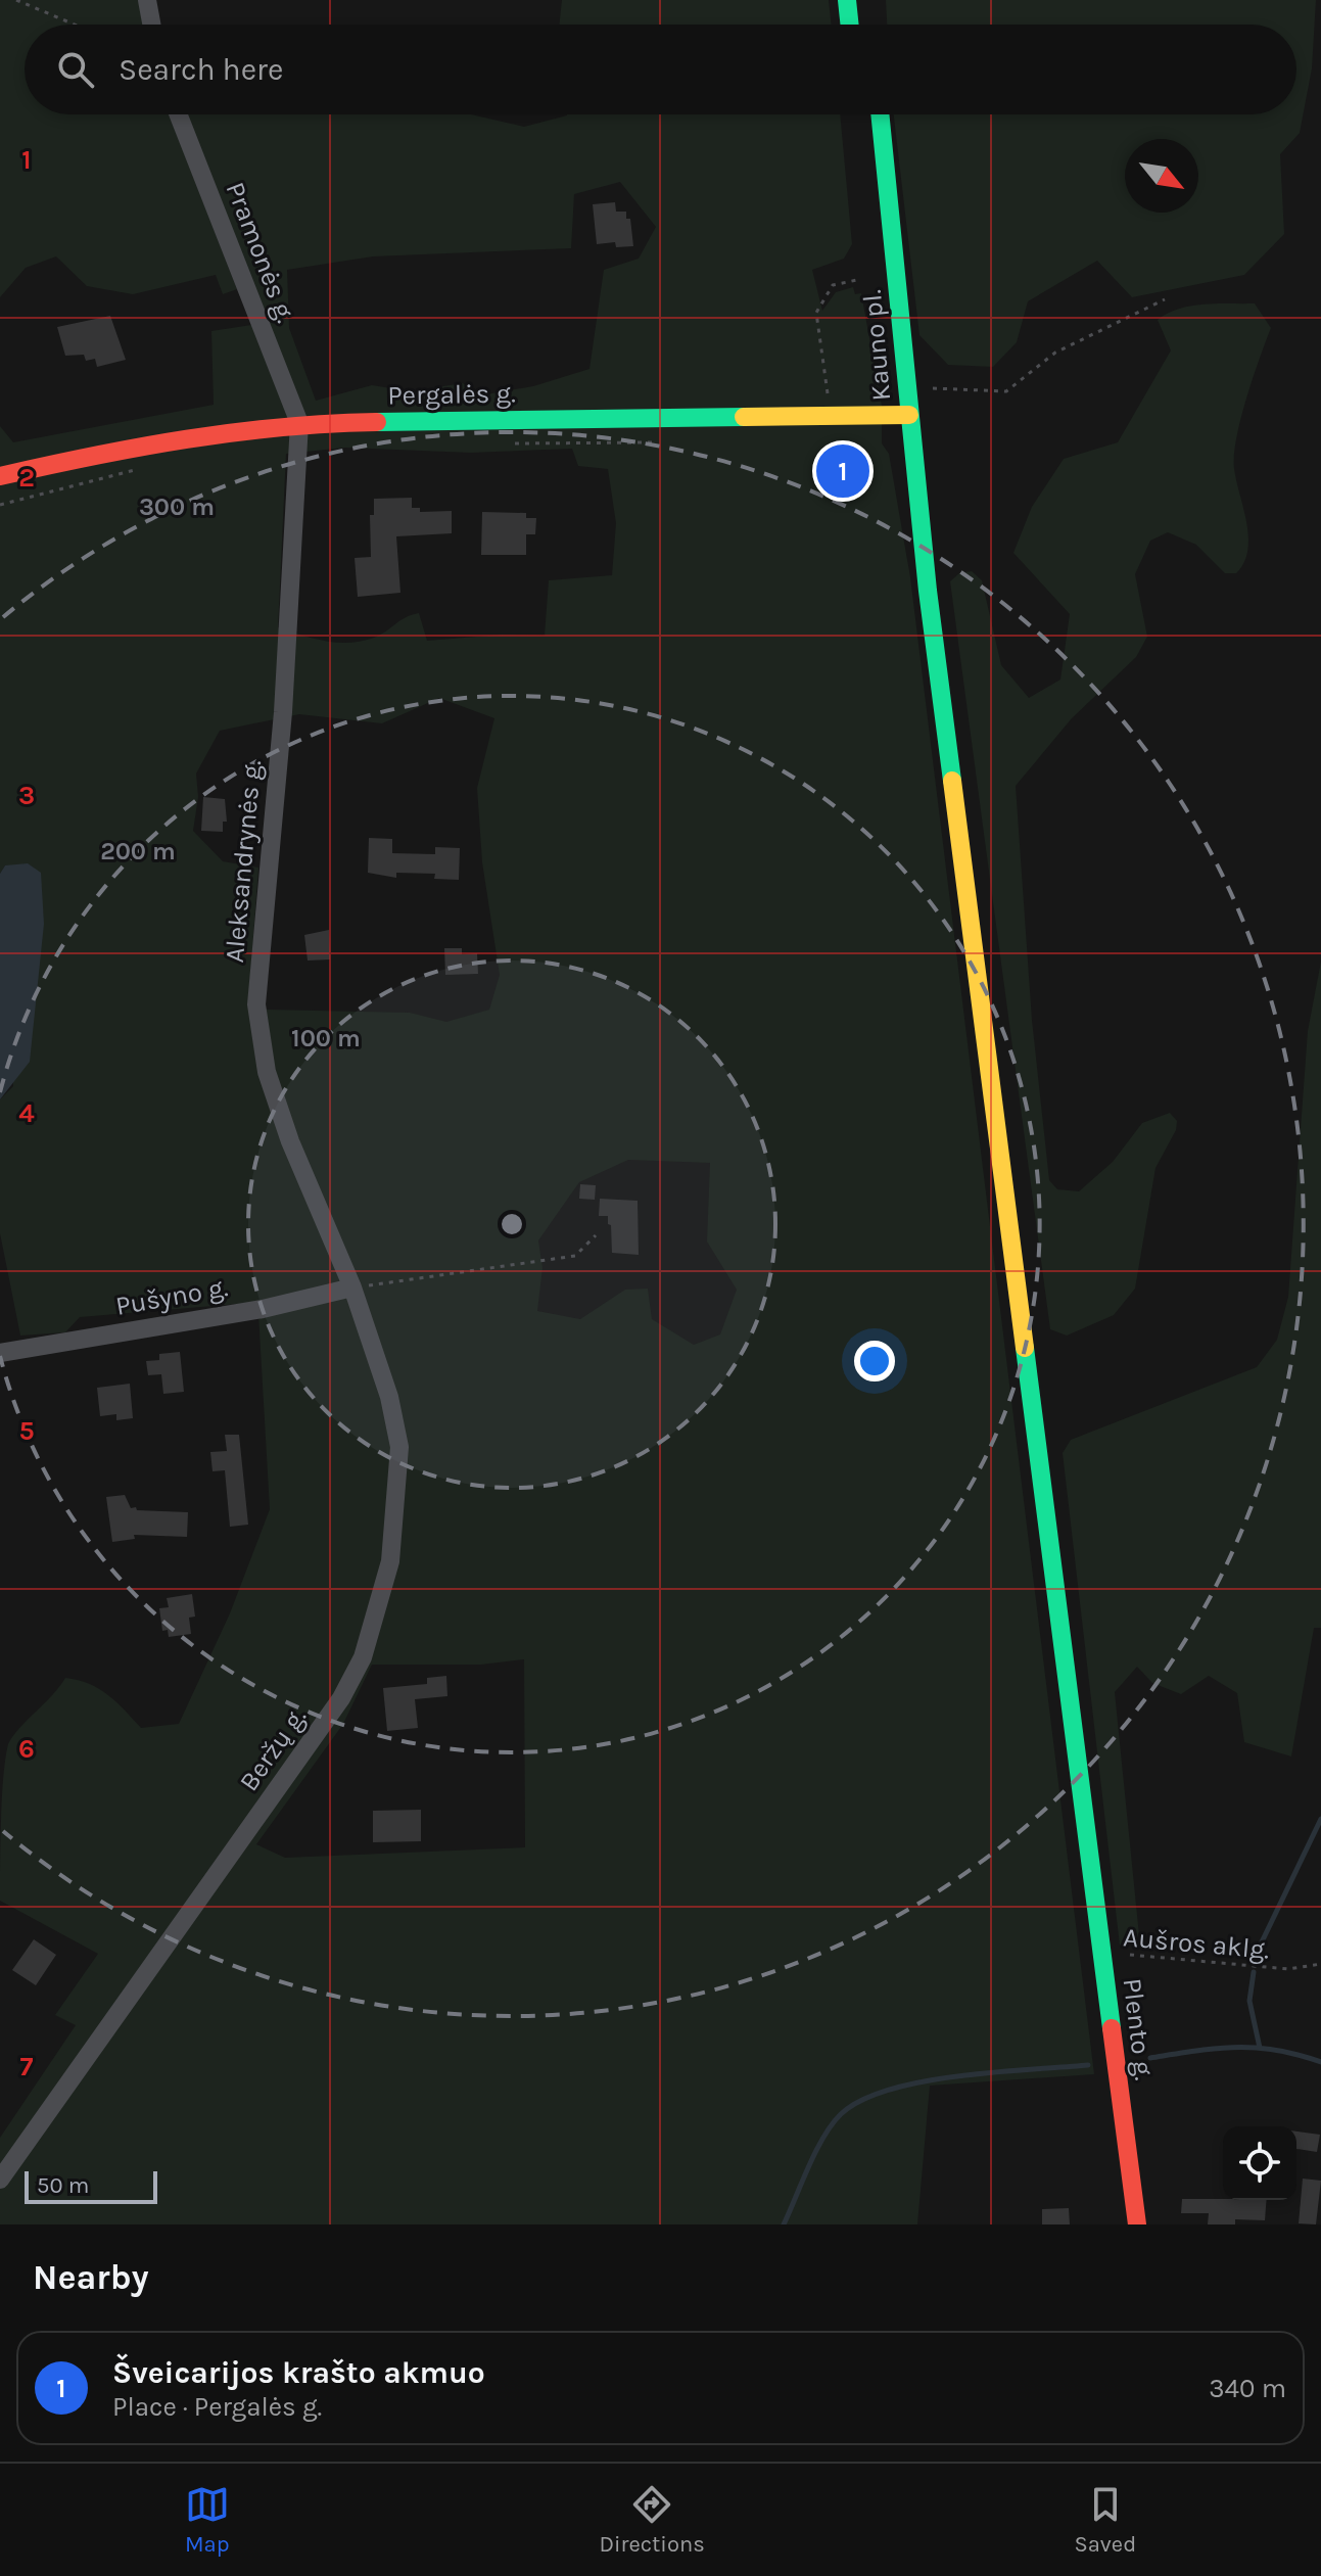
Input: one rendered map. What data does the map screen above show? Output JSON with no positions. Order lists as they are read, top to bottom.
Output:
{
  "streets": {
    "main road": ["Kauno pl.", "Pergalės g.", "Plento g."],
    "street": [
      "Pramonės g.",
      "Aleksandrynės g.",
      "Pušyno g.",
      "Beržų g."
    ],
    "path": ["Aušros aklg."]
  },
  "crossings": [
    ["Pramonės g.", "Pergalės g."],
    ["Pramonės g.", "Aleksandrynės g."],
    ["Kauno pl.", "Pergalės g."],
    ["Kauno pl.", "Plento g."],
    ["Pergalės g.", "Aleksandrynės g."],
    ["Pergalės g.", "Plento g."],
    ["Aleksandrynės g.", "Pušyno g."],
    ["Aleksandrynės g.", "Beržų g."],
    ["Pušyno g.", "Beržų g."],
    ["Aušros aklg.", "Plento g."]
  ],
  "scale_bar": "50 m",
  "north": "bottom right",
  "page": {
    "search": "Search here",
    "pins": "1",
    "scale": "50 m",
    "heading": "Nearby",
    "list": [
      {
        "mark": "1",
        "name": "Šveicarijos krašto akmuo",
        "note": "Place · Pergalės g.",
        "value": "340 m"
      }
    ],
    "nav": ["Map", "Directions", "Saved"]
  },
  "grid": {
    "rows": [
      "1",
      "2",
      "3",
      "4",
      "5",
      "6",
      "7"
    ]
  },
  "rings": ["300 m", "200 m", "100 m"]
}
